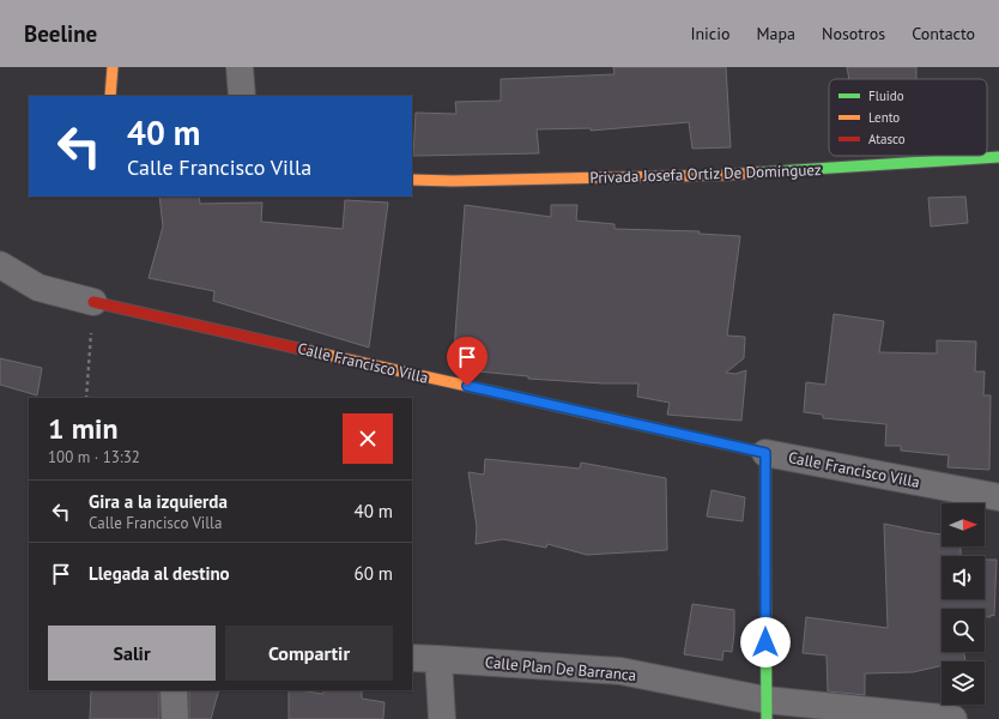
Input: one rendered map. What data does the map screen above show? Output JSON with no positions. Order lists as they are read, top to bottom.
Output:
{
  "streets": {
    "main road": ["Privada Josefa Ortiz De Domínguez", "Calle Francisco Villa"],
    "street": ["Calle Plan De Barranca"]
  },
  "legend": ["Fluido", "Lento", "Atasco"],
  "north": "right",
  "page": {
    "header": "Beeline",
    "nav": [
      "Inicio",
      "Mapa",
      "Nosotros",
      "Contacto"
    ],
    "turn": ["40 m", "Calle Francisco Villa"],
    "heading": ["1 min", "100 m · 13:32"],
    "list": [
      {
        "name": "Gira a la izquierda",
        "note": "Calle Francisco Villa",
        "value": "40 m"
      },
      {
        "name": "Llegada al destino",
        "value": "60 m"
      }
    ],
    "buttons": ["Salir", "Compartir"]
  }
}
